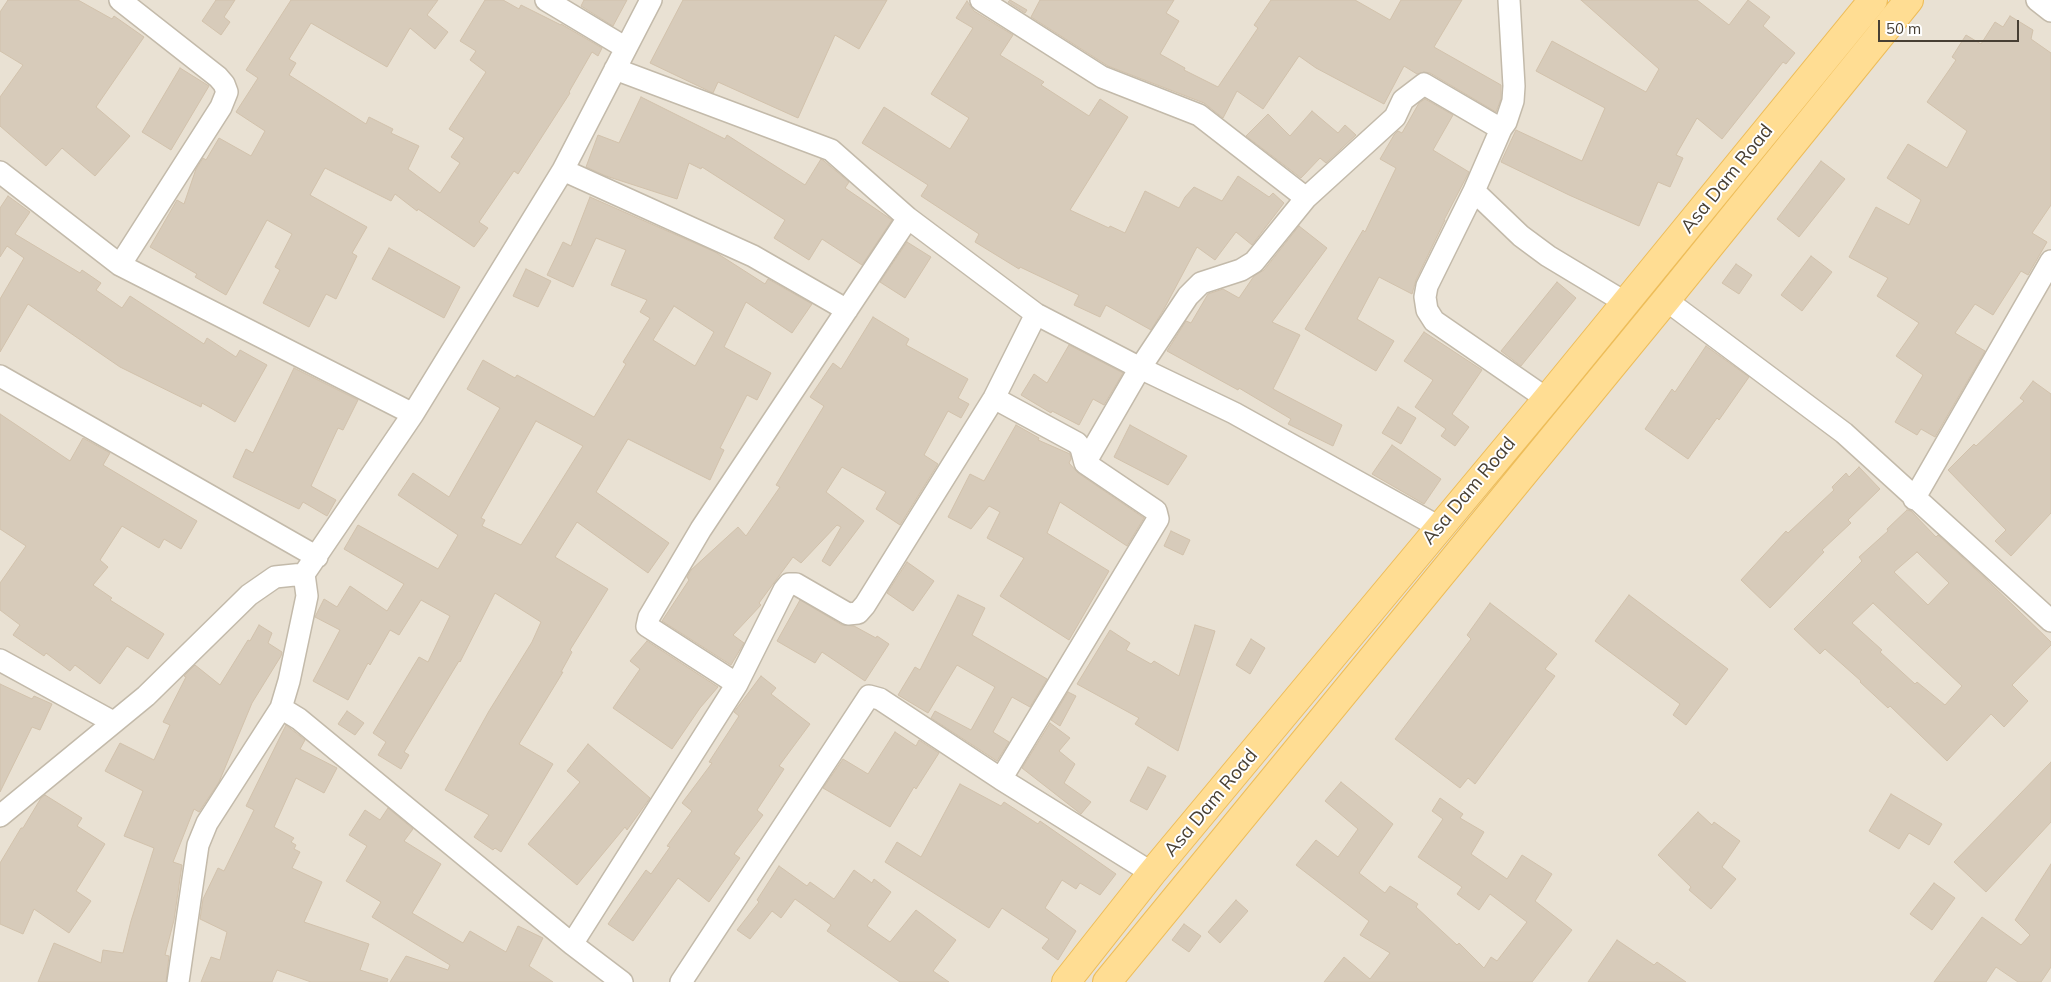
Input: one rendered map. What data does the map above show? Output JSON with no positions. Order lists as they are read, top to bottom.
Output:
{
  "streets": {
    "main road": ["Asa Dam Road"]
  },
  "scale_bar": "50 m"
}
